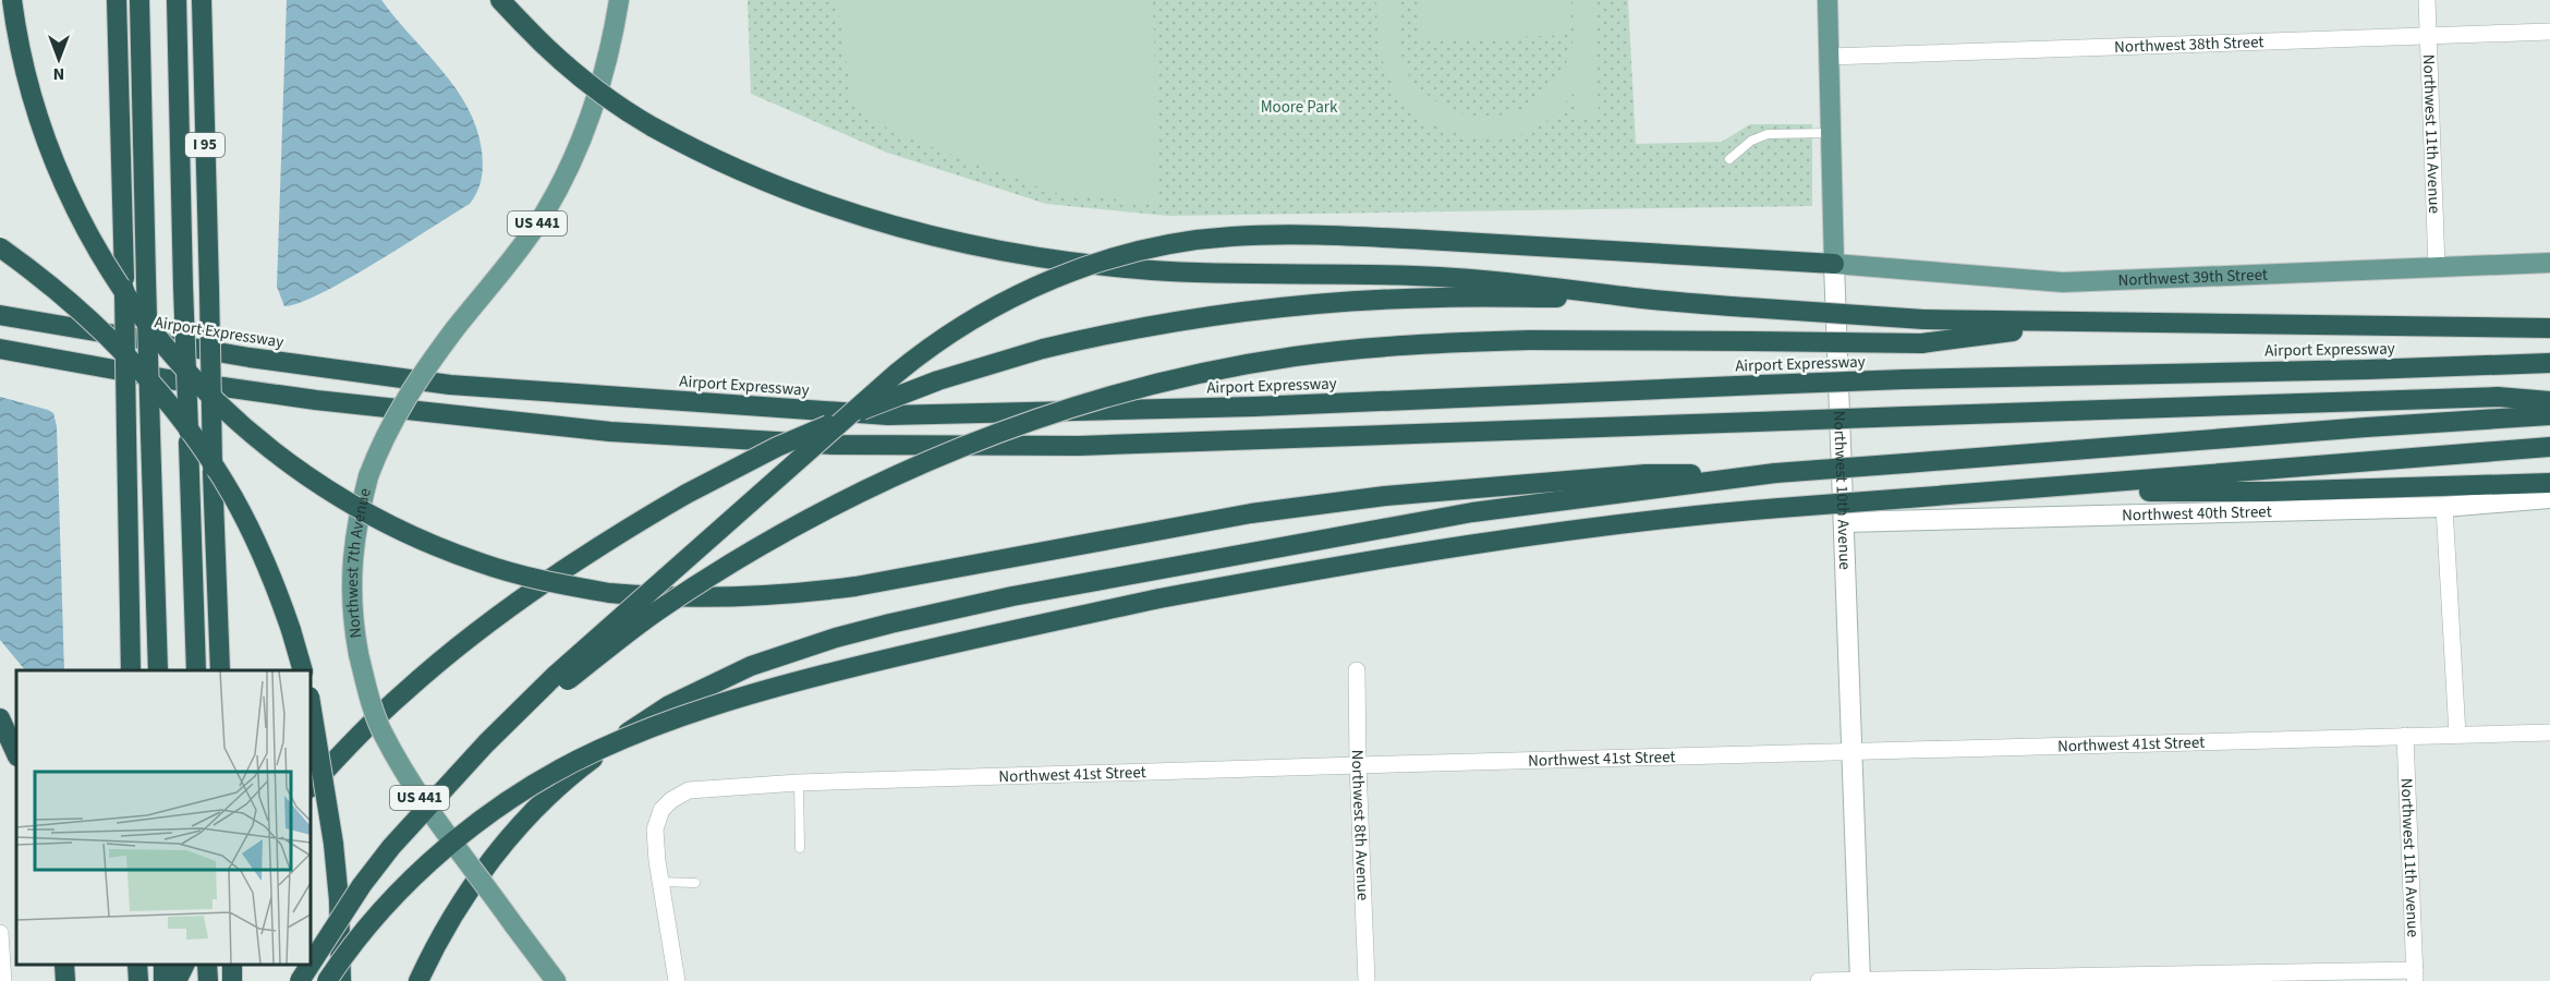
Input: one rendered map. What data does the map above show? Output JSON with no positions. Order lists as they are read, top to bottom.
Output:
{
  "streets": {
    "highway": ["I 95", "Airport Expressway"],
    "main road": [
      "US 441",
      "Northwest 39th Street",
      "Northwest 10th Avenue",
      "Northwest 7th Avenue"
    ],
    "street": [
      "Northwest 38th Street",
      "Northwest 11th Avenue",
      "Northwest 40th Street",
      "Northwest 41st Street",
      "Northwest 8th Avenue"
    ]
  },
  "crossings": [
    ["Northwest 38th Street", "Northwest 11th Avenue"],
    ["Northwest 38th Street", "Northwest 10th Avenue"],
    ["Northwest 11th Avenue", "Northwest 39th Street"],
    ["Northwest 11th Avenue", "Northwest 41st Street"],
    ["Northwest 39th Street", "Northwest 10th Avenue"],
    ["Northwest 10th Avenue", "Northwest 40th Street"],
    ["Northwest 10th Avenue", "Northwest 41st Street"],
    ["Northwest 41st Street", "Northwest 8th Avenue"]
  ],
  "parks": ["Moore Park"],
  "north": "bottom"
}
